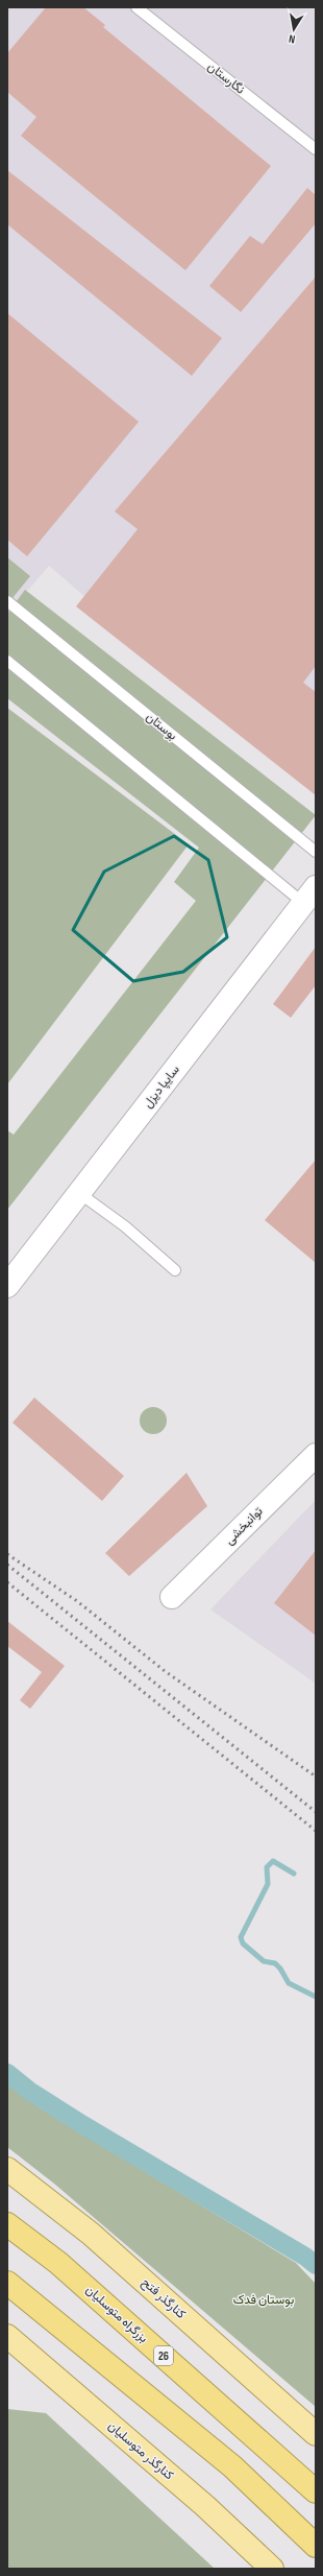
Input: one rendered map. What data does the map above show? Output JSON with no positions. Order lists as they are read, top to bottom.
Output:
{
  "streets": {
    "highway": ["بزرگراه متوسلیان", "26"],
    "main road": ["کنارگذر فتح", "کنارگذر متوسلیان"],
    "street": ["سایپا دیزل", "توانبخشی"],
    "lane": ["نگارستان", "بوستان"]
  },
  "parks": ["بوستان فدک"],
  "north": "bottom"
}
